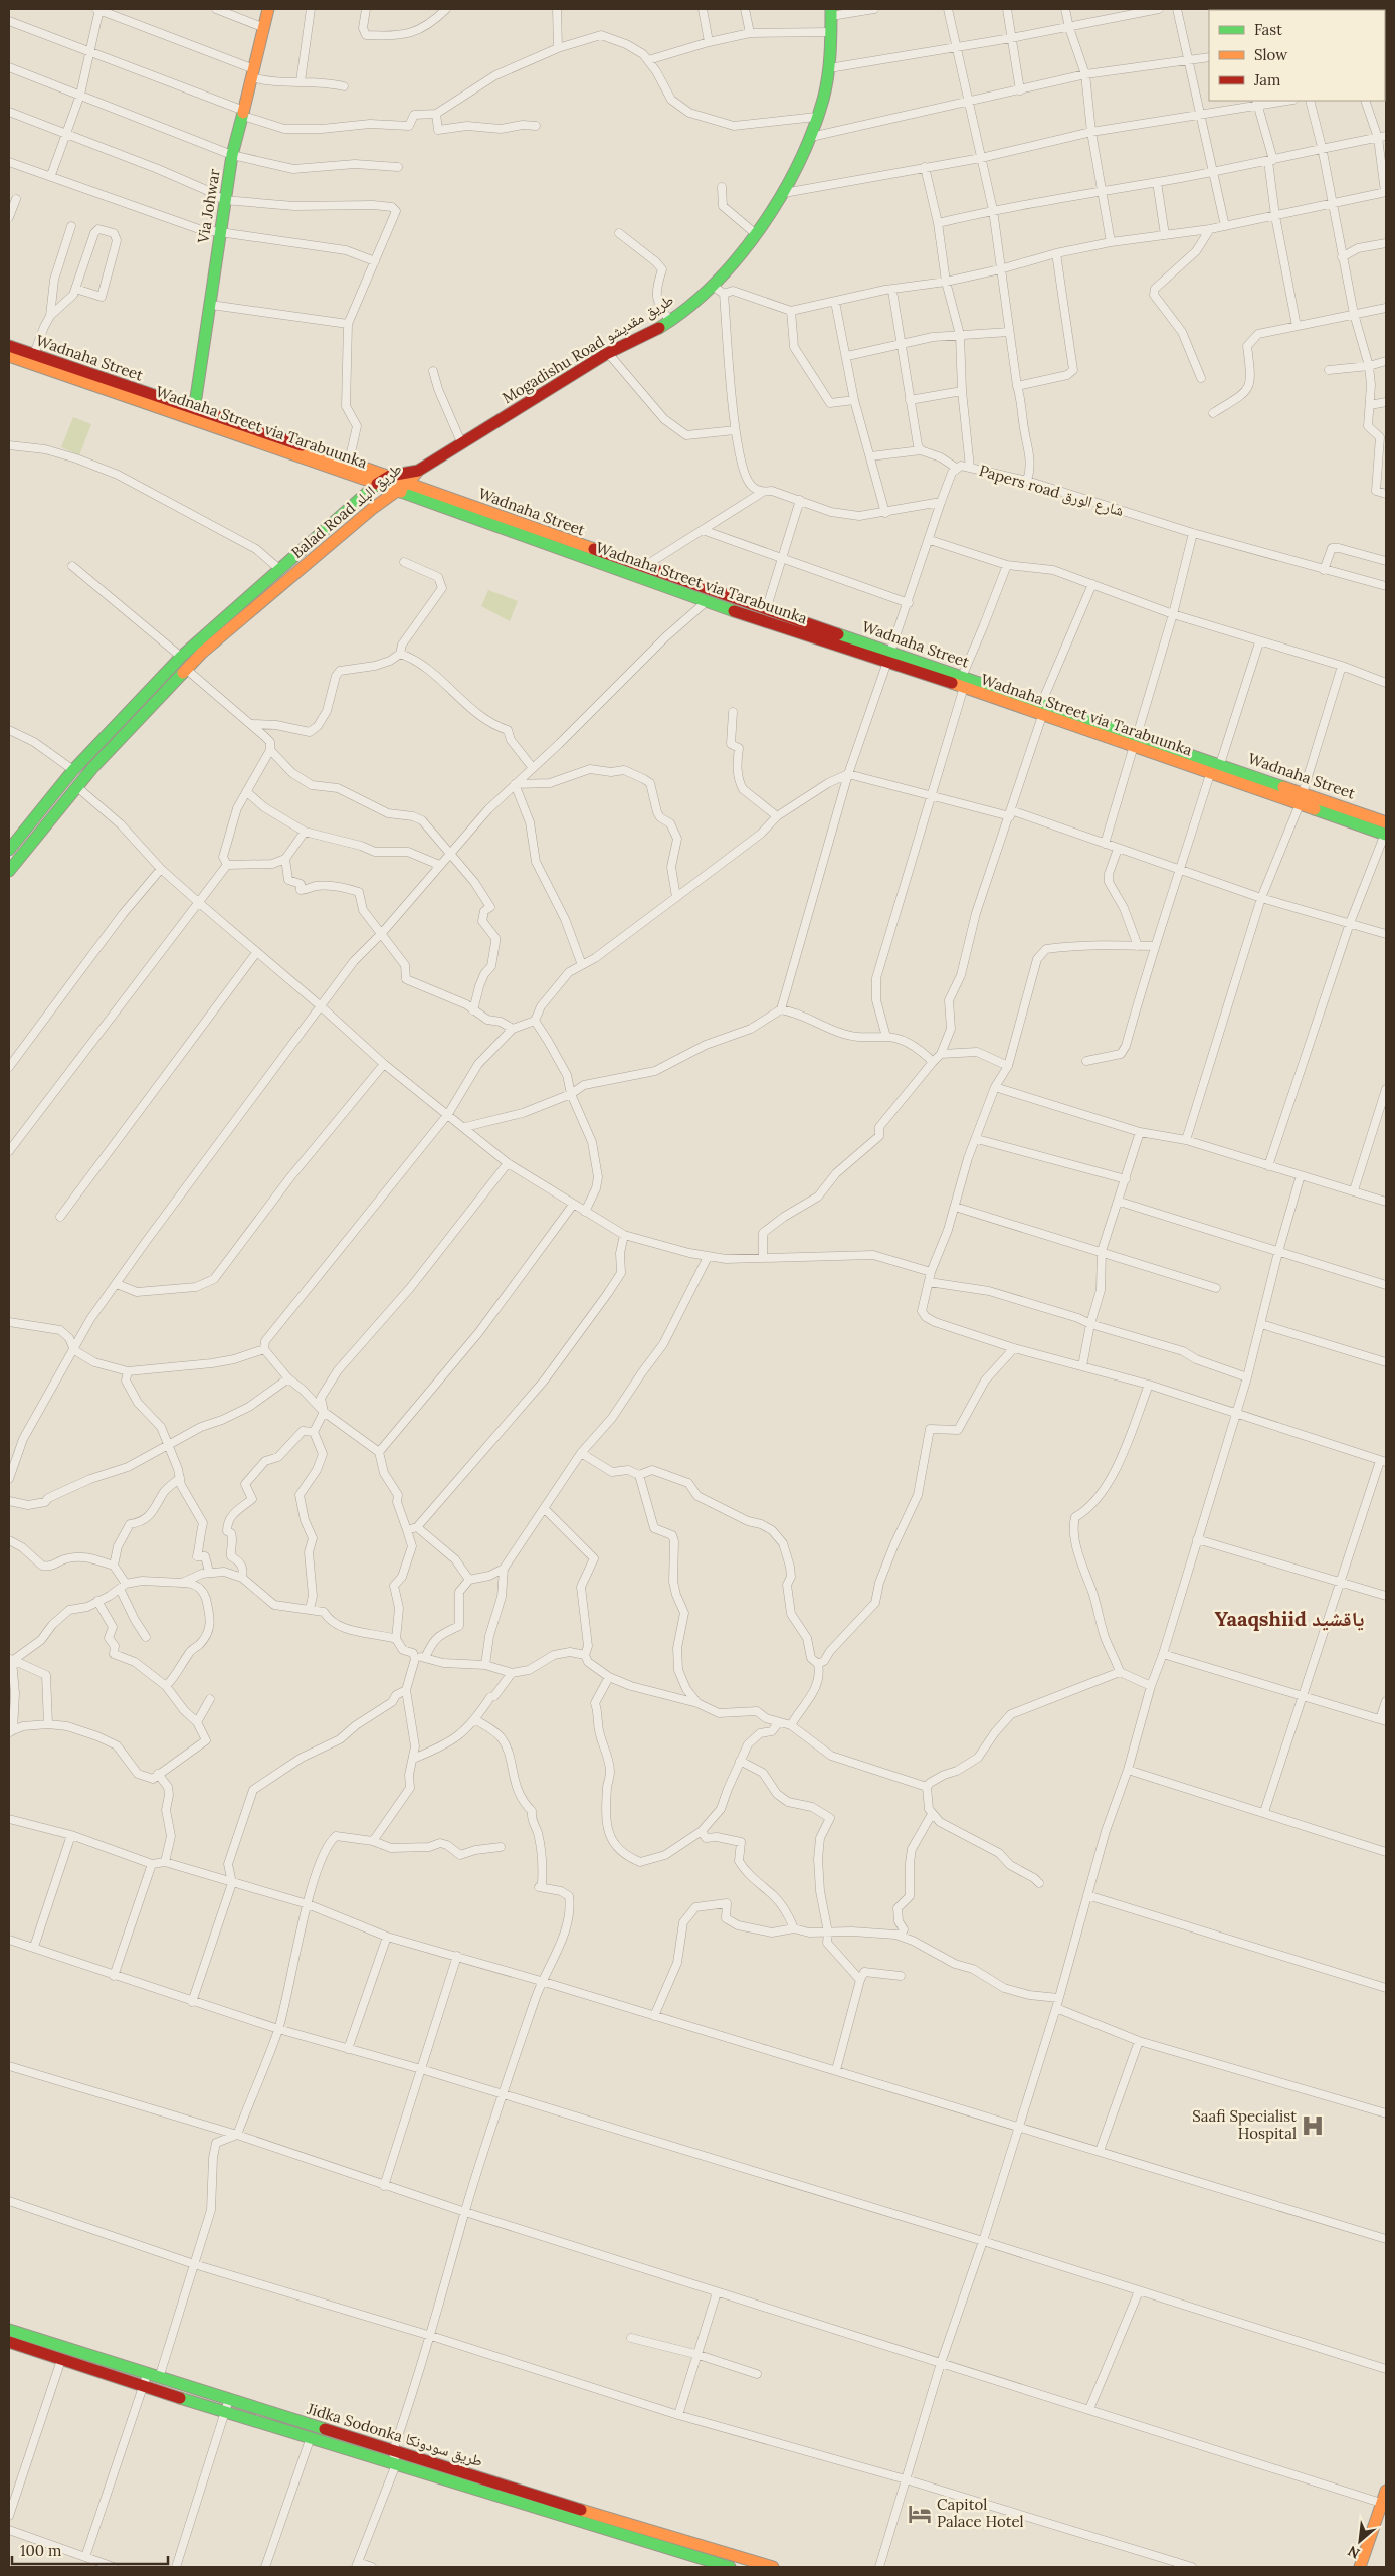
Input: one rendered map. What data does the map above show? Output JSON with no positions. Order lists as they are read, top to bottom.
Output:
{
  "streets": {
    "main road": [
      "Via Johwar",
      "Mogadishu Road طريق مقديشو",
      "Wadnaha Street",
      "Wadnaha Street via Tarabuunka",
      "Balad Road طريق البلد",
      "Jidka Sodonka طريق سودونكا"
    ],
    "street": ["Papers road شارع الورق"]
  },
  "crossings": [
    ["Via Johwar", "Wadnaha Street"],
    ["Mogadishu Road طريق مقديشو", "Balad Road طريق البلد"],
    ["Wadnaha Street", "Wadnaha Street via Tarabuunka"],
    ["Wadnaha Street", "Balad Road طريق البلد"],
    ["Wadnaha Street via Tarabuunka", "Balad Road طريق البلد"]
  ],
  "districts": ["Yaaqshiid ياقشيد"],
  "places": {
    "hospital": ["Saafi Specialist Hospital"],
    "hotel": ["Capitol Palace Hotel"]
  },
  "legend": ["Fast", "Slow", "Jam"],
  "scale_bar": "100 m",
  "north": "bottom left"
}
